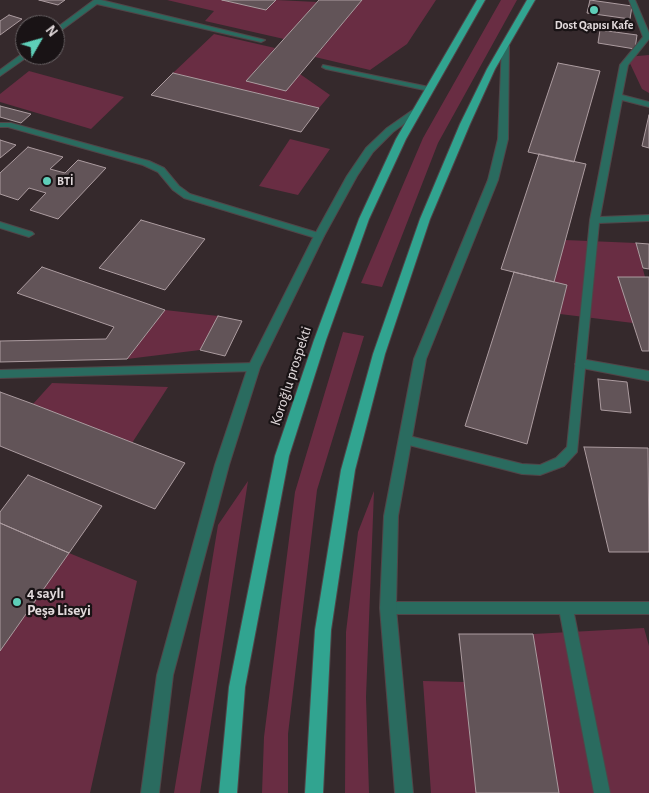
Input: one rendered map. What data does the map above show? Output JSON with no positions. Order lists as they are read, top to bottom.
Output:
{
  "streets": {
    "main road": ["Koroğlu prospekti"]
  },
  "places": ["Dost Qapısı Kafe", "BTİ", "4 saylı Peşə Liseyi"],
  "north": "top right"
}
